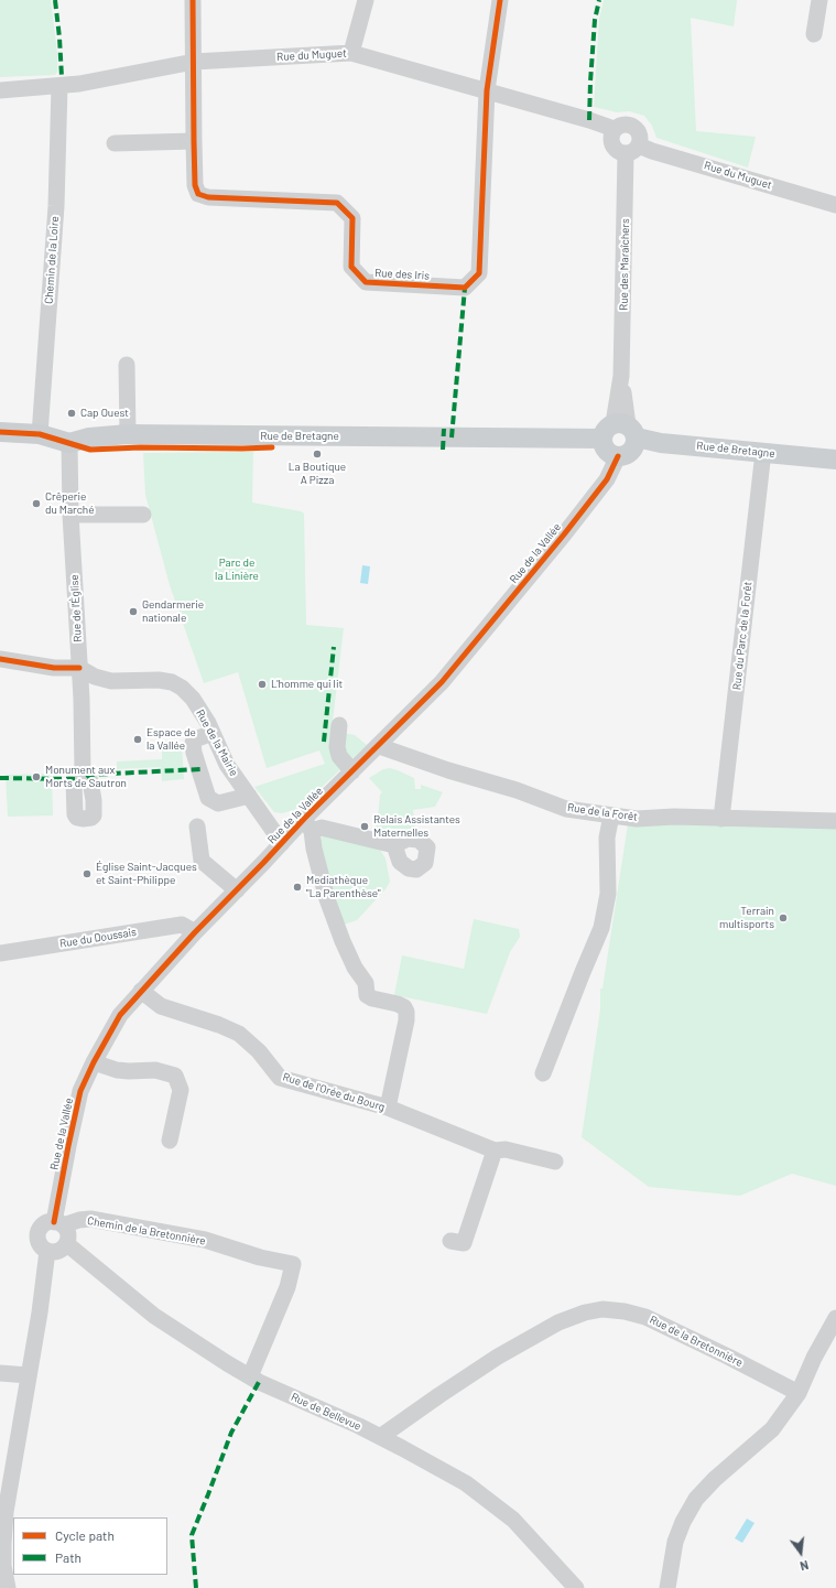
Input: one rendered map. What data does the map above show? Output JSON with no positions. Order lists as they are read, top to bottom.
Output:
{
  "streets": {
    "main road": ["Rue de Bretagne"],
    "street": [
      "Rue du Muguet",
      "Chemin de la Loire",
      "Rue des Maraîchers",
      "Rue des Iris",
      "Rue de la Vallée",
      "Rue de l'Église",
      "Rue du Parc de la Forêt",
      "Rue de la Mairie",
      "Rue de la Forêt",
      "Rue du Doussais",
      "Rue de l'Orée du Bourg",
      "Chemin de la Bretonnière",
      "Rue de la Bretonnière",
      "Rue de Bellevue"
    ]
  },
  "crossings": [
    ["Rue du Muguet", "Chemin de la Loire"],
    ["Rue du Muguet", "Rue des Maraîchers"],
    ["Rue du Muguet", "Rue des Iris"],
    ["Rue des Maraîchers", "Rue de Bretagne"],
    ["Rue de Bretagne", "Rue de l'Église"],
    ["Rue de Bretagne", "Rue du Parc de la Forêt"],
    ["Rue de la Vallée", "Rue de la Mairie"],
    ["Rue de la Vallée", "Rue de la Forêt"],
    ["Rue de la Vallée", "Rue du Doussais"],
    ["Rue de la Vallée", "Rue de l'Orée du Bourg"],
    ["Rue de la Vallée", "Chemin de la Bretonnière"],
    ["Rue de la Vallée", "Rue de Bellevue"],
    ["Rue de l'Église", "Rue de la Mairie"],
    ["Rue du Parc de la Forêt", "Rue de la Forêt"],
    ["Chemin de la Bretonnière", "Rue de Bellevue"],
    ["Rue de la Bretonnière", "Rue de Bellevue"]
  ],
  "parks": ["Parc de la Linière"],
  "places": [
    "Cap Ouest",
    "La Boutique A Pizza",
    "Crêperie du Marché",
    "Gendarmerie nationale",
    "L'homme qui lit",
    "Espace de la Vallée",
    "Monument aux Morts de Sautron",
    "Relais Assistantes Maternelles",
    "Église Saint-Jacques et Saint-Philippe",
    "Mediathèque \"La Parenthèse\"",
    "Terrain multisports"
  ],
  "legend": ["Cycle path", "Path"],
  "north": "bottom"
}
